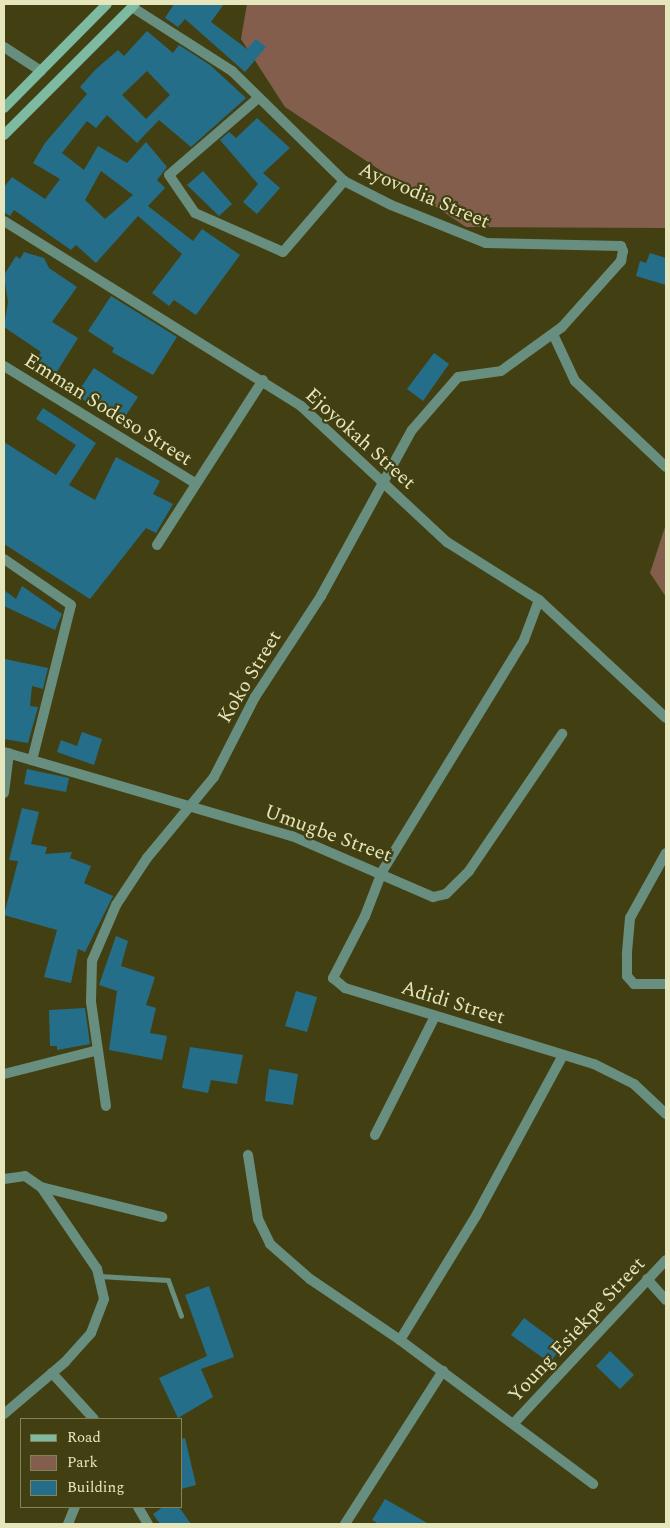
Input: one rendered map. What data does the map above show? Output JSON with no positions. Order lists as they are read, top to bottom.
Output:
{
  "streets": {
    "street": [
      "Ayovodia Street",
      "Emman Sodeso Street",
      "Ejoyokah Street",
      "Koko Street",
      "Umugbe Street",
      "Adidi Street",
      "Young Esiekpe Street"
    ]
  },
  "crossings": [
    ["Ayovodia Street", "Koko Street"],
    ["Ejoyokah Street", "Koko Street"],
    ["Koko Street", "Umugbe Street"],
    ["Umugbe Street", "Adidi Street"]
  ],
  "legend": ["Road", "Park", "Building"]
}
